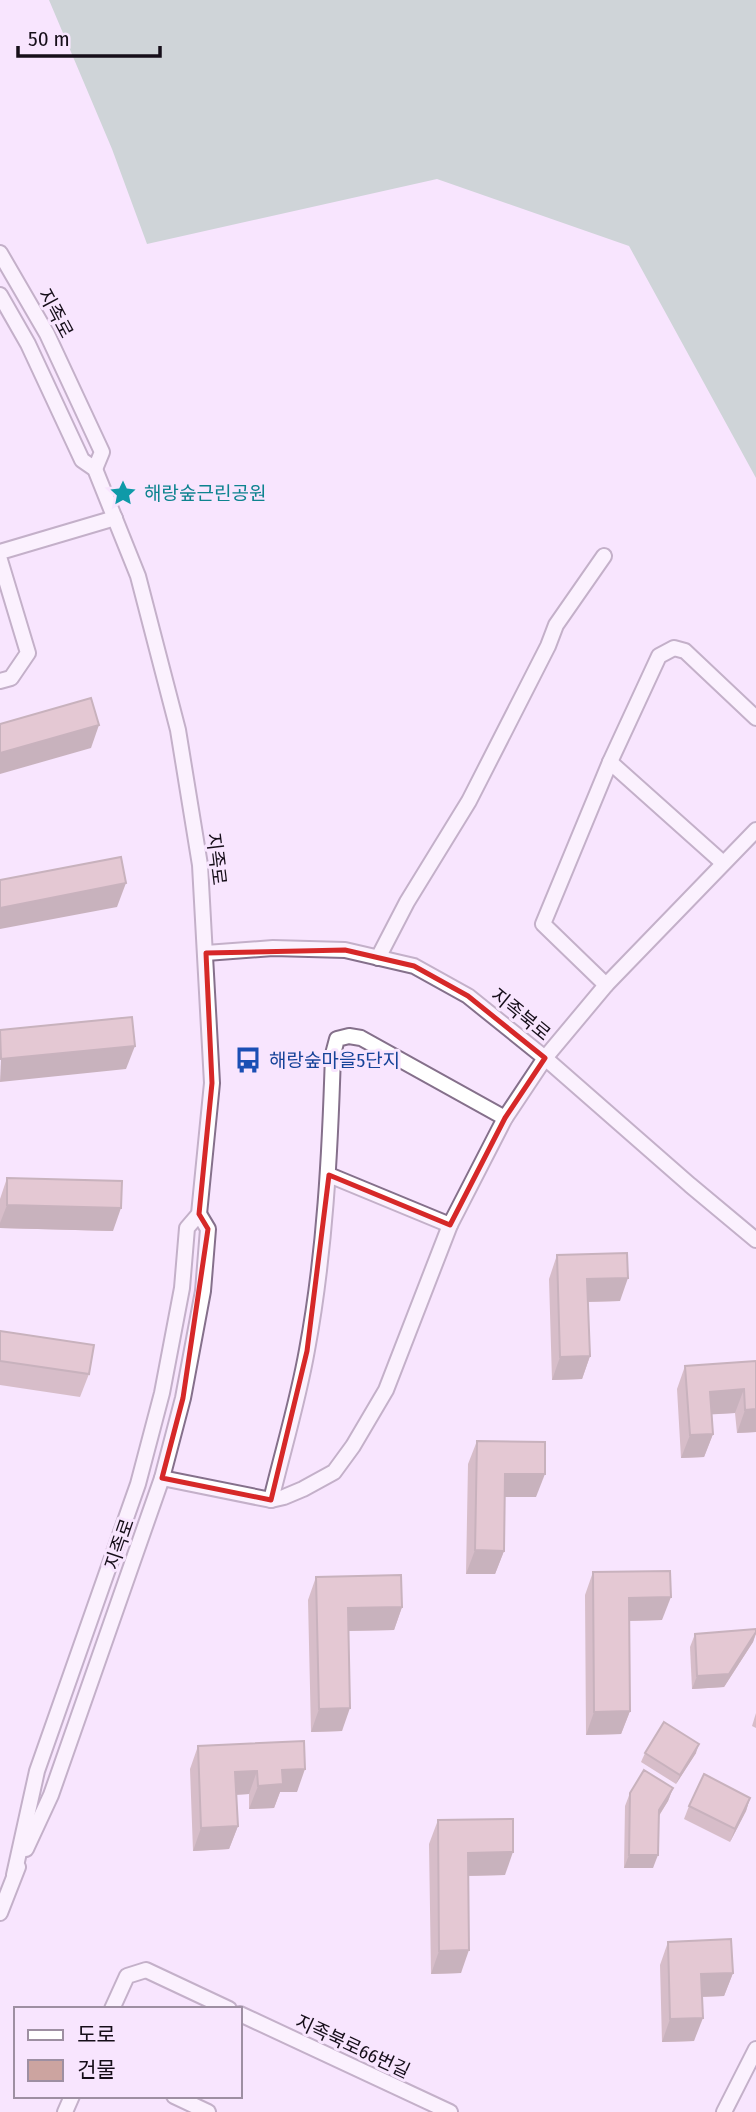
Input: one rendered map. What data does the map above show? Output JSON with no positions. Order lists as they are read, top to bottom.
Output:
{
  "streets": {
    "street": ["지족로", "지족북로", "지족북로66번길"]
  },
  "crossings": [
    ["지족로", "지족북로"]
  ],
  "places": {
    "place": ["해랑숲근린공원"],
    "bus stop": ["해랑숲마을5단지"]
  },
  "legend": ["도로", "건물"],
  "scale_bar": "50 m"
}
